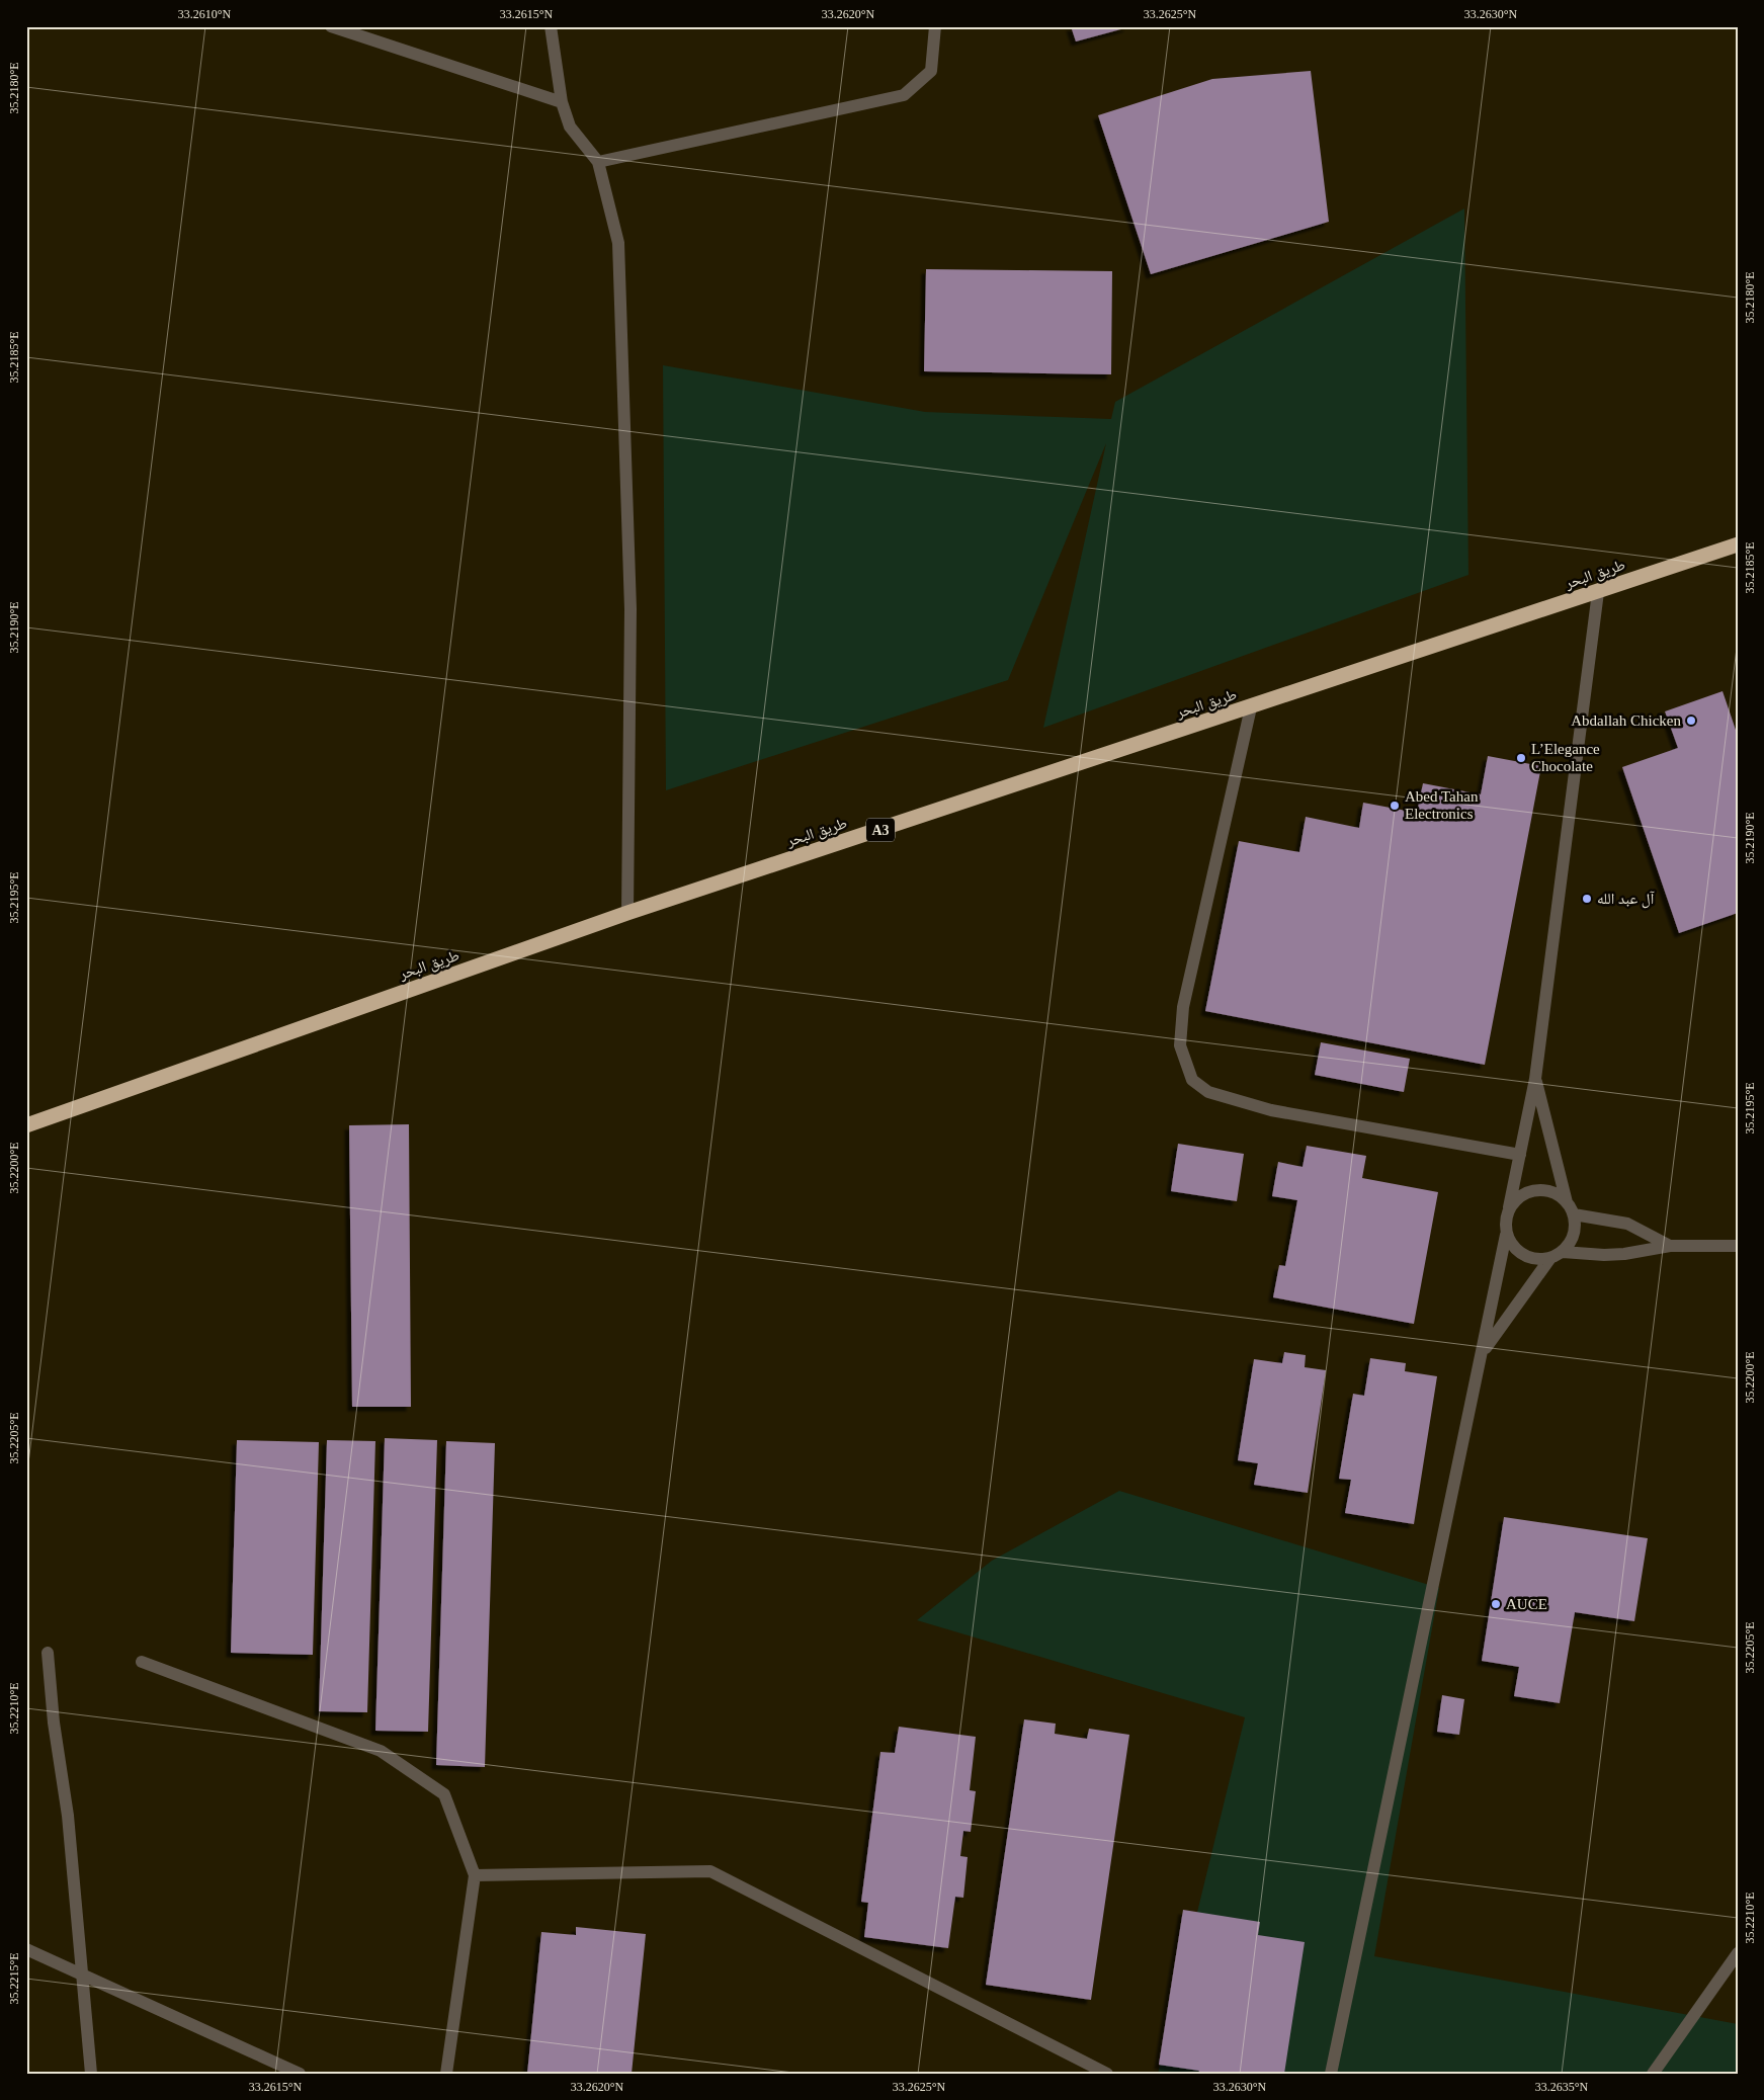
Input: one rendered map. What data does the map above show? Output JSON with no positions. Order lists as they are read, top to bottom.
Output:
{
  "streets": {
    "highway": ["طريق البحر", "A3"]
  },
  "places": [
    "Abdallah Chicken",
    "L’Elegance Chocolate",
    "Abed Tahan Electronics",
    "آل عبد الله",
    "AUCE"
  ],
  "coordinates": [
    "33.2610°N",
    "33.2615°N",
    "33.2620°N",
    "33.2625°N",
    "33.2630°N",
    "35.2180°E",
    "35.2185°E",
    "35.2190°E",
    "35.2195°E",
    "35.2200°E",
    "35.2205°E",
    "35.2210°E",
    "35.2215°E",
    "33.2635°N"
  ]
}
